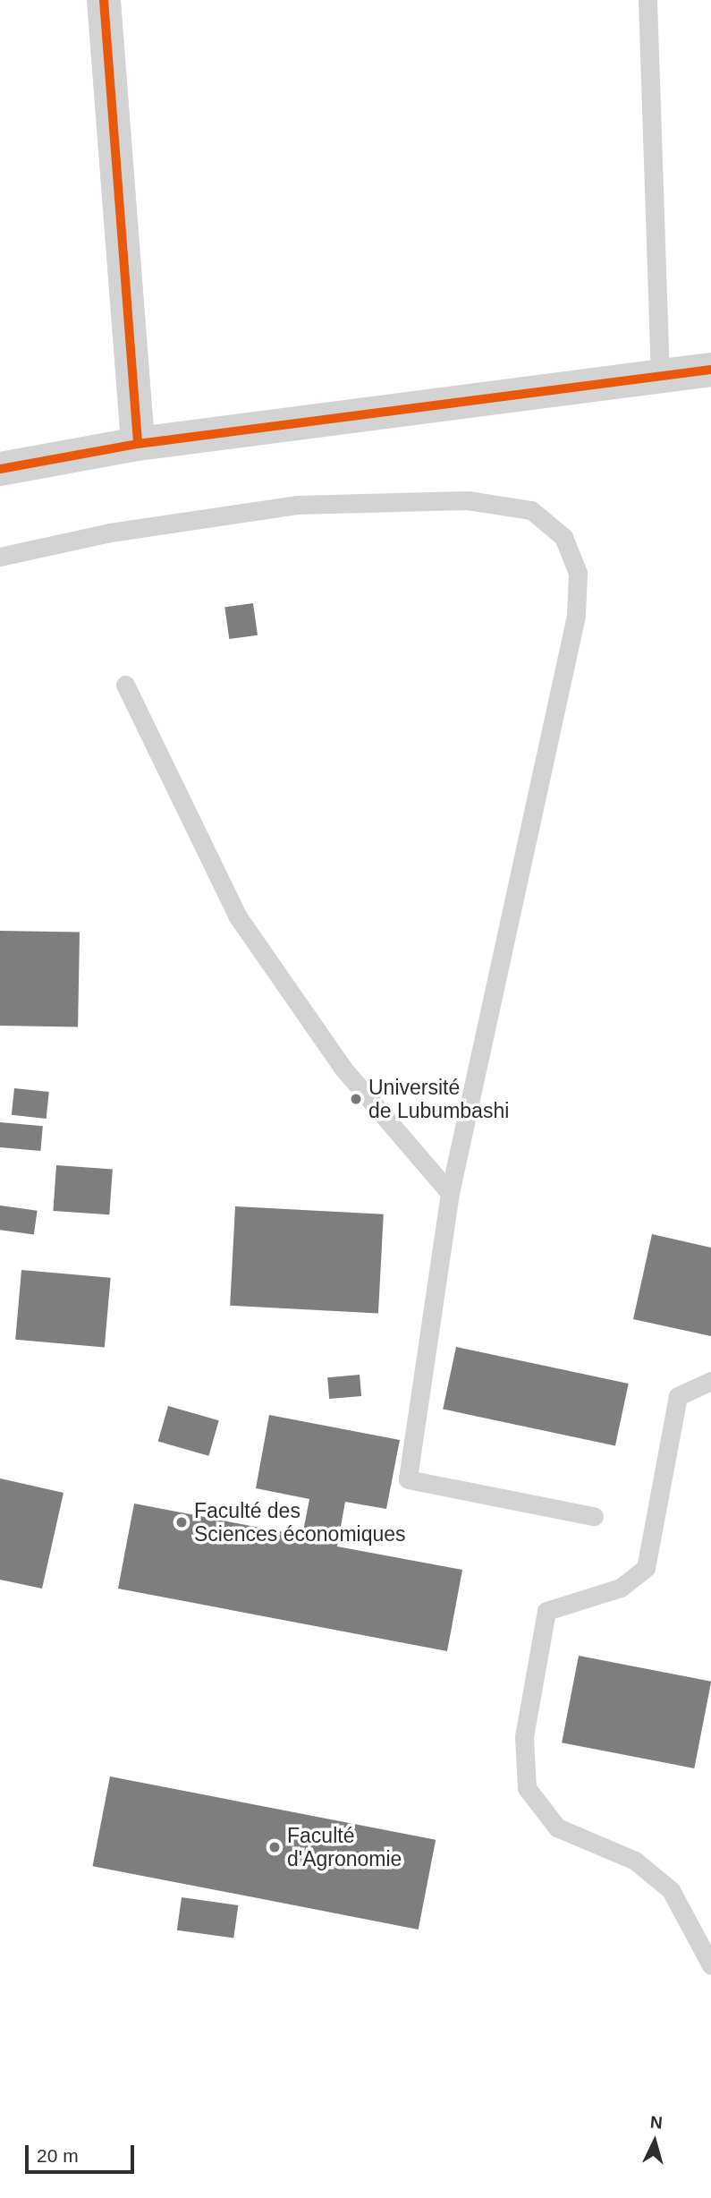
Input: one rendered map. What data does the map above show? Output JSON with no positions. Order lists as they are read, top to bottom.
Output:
{
  "places": ["Université de Lubumbashi", "Faculté des Sciences économiques", "Faculté d'Agronomie"],
  "scale_bar": "20 m",
  "north": "top"
}
